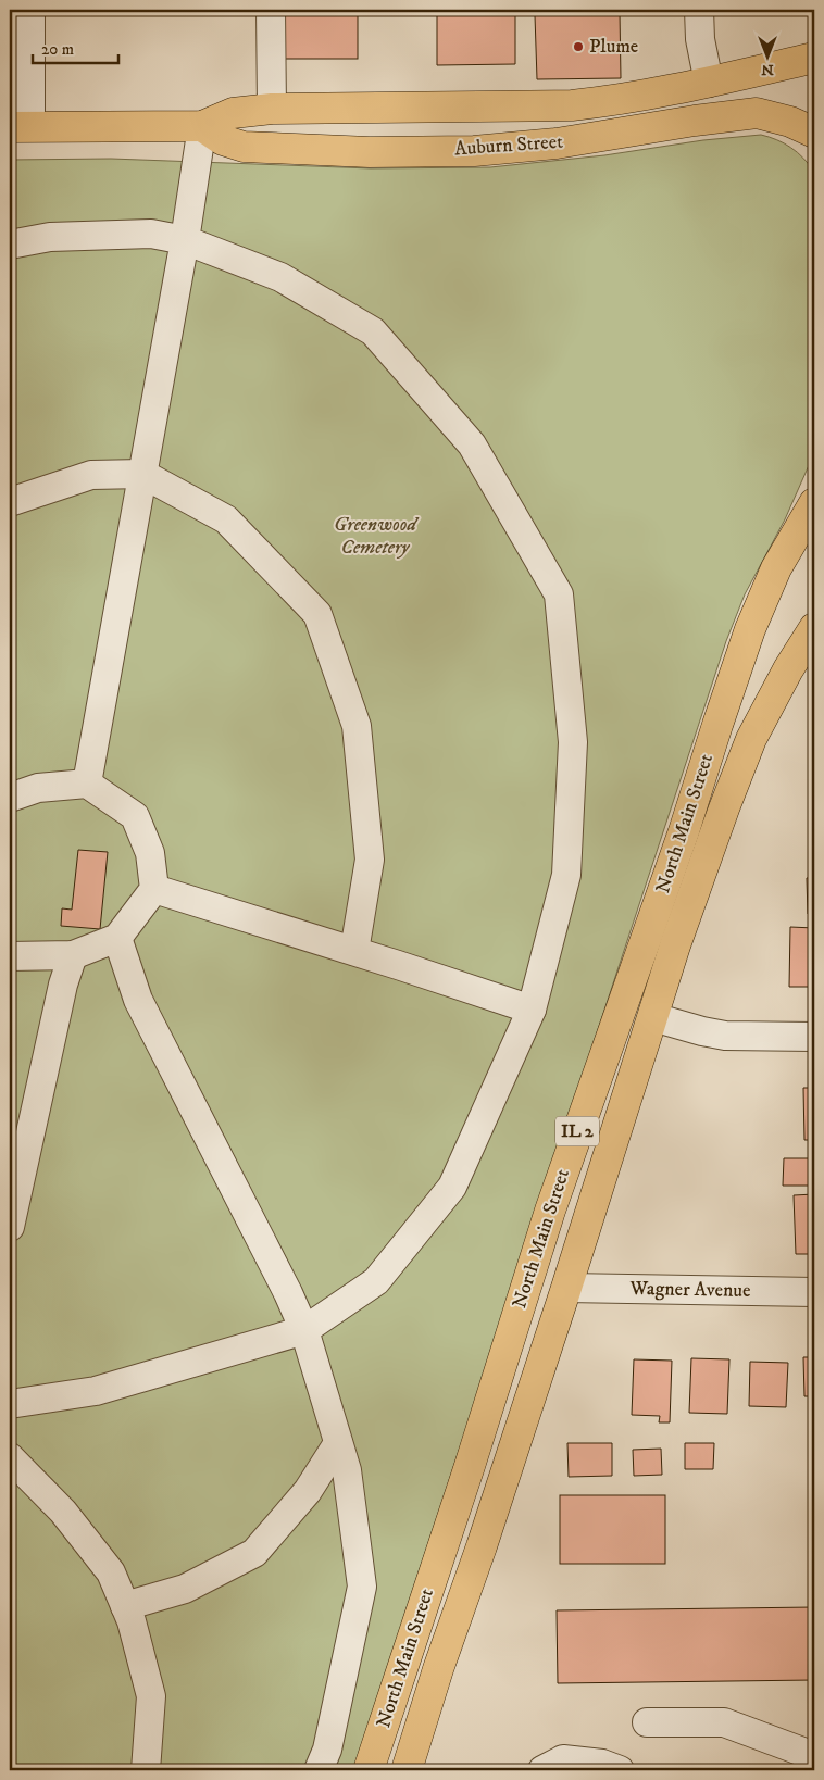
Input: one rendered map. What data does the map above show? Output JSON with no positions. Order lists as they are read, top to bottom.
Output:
{
  "streets": {
    "main road": ["Auburn Street", "North Main Street", "IL 2"],
    "street": ["Wagner Avenue"]
  },
  "crossings": [
    ["North Main Street", "Wagner Avenue"]
  ],
  "parks": ["Greenwood Cemetery"],
  "places": ["Plume"],
  "scale_bar": "20 m",
  "north": "bottom"
}
